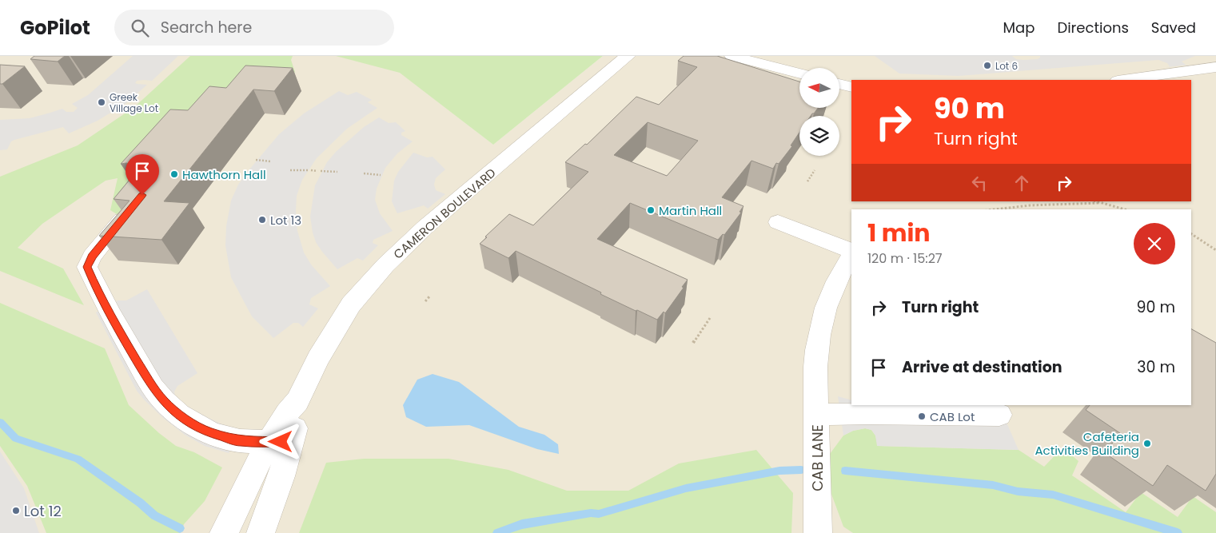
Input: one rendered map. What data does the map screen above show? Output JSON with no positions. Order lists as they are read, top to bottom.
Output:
{
  "streets": {
    "street": ["CAMERON BOULEVARD", "CAB LANE"]
  },
  "places": [
    "Lot 6",
    "Greek Village Lot",
    "Hawthorn Hall",
    "Martin Hall",
    "Lot 13",
    "CAB Lot",
    "Cafeteria Activities Building",
    "Lot 12"
  ],
  "north": "left",
  "page": {
    "header": "GoPilot",
    "search": "Search here",
    "nav": ["Map", "Directions", "Saved"],
    "turn": ["90 m", "Turn right"],
    "heading": ["1 min", "120 m · 15:27"],
    "list": [
      {
        "name": "Turn right",
        "value": "90 m"
      },
      {
        "name": "Arrive at destination",
        "value": "30 m"
      }
    ]
  }
}
